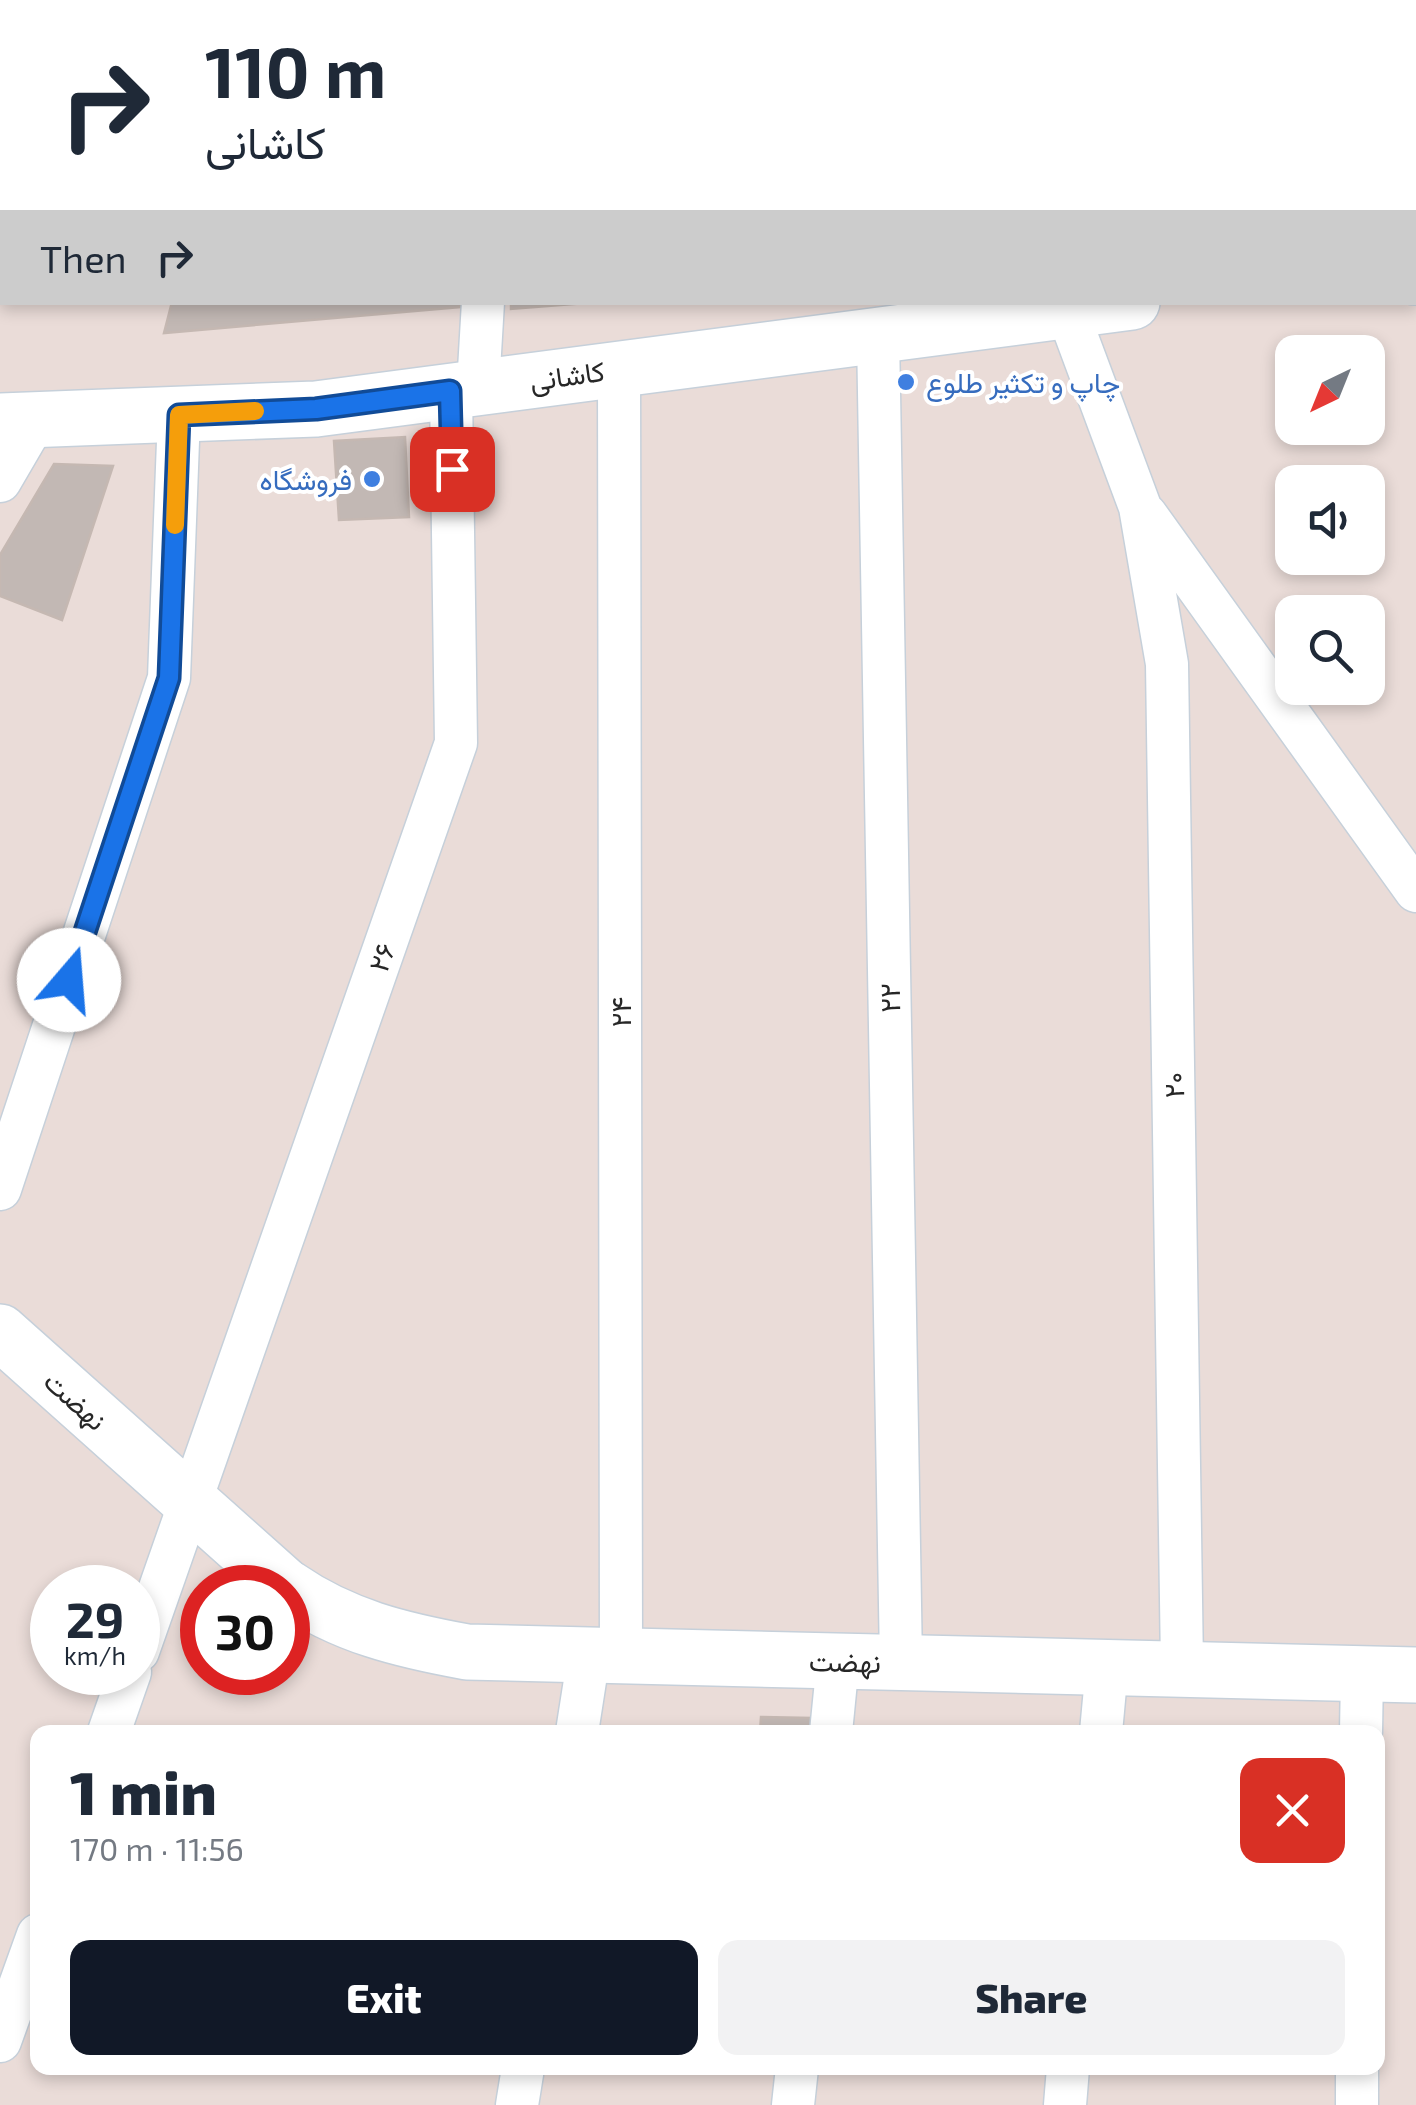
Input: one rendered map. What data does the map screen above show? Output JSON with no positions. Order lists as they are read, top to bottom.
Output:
{
  "streets": {
    "main road": ["کاشانی", "نهضت"],
    "street": [
      "۲۶",
      "۲۲",
      "۲۴",
      "۲۰"
    ]
  },
  "crossings": [
    ["کاشانی", "۲۶"],
    ["کاشانی", "۲۲"],
    ["کاشانی", "۲۴"],
    ["کاشانی", "۲۰"],
    ["۲۶", "نهضت"],
    ["۲۲", "نهضت"],
    ["۲۴", "نهضت"],
    ["۲۰", "نهضت"]
  ],
  "places": ["چاپ و تکثیر طلوع", "فروشگاه"],
  "north": "bottom left",
  "page": {
    "turn": ["110 m", "کاشانی"],
    "then": "Then",
    "speed": "29 km/h",
    "limit": "30",
    "heading": ["1 min", "170 m · 11:56"],
    "buttons": ["Exit", "Share"]
  }
}
